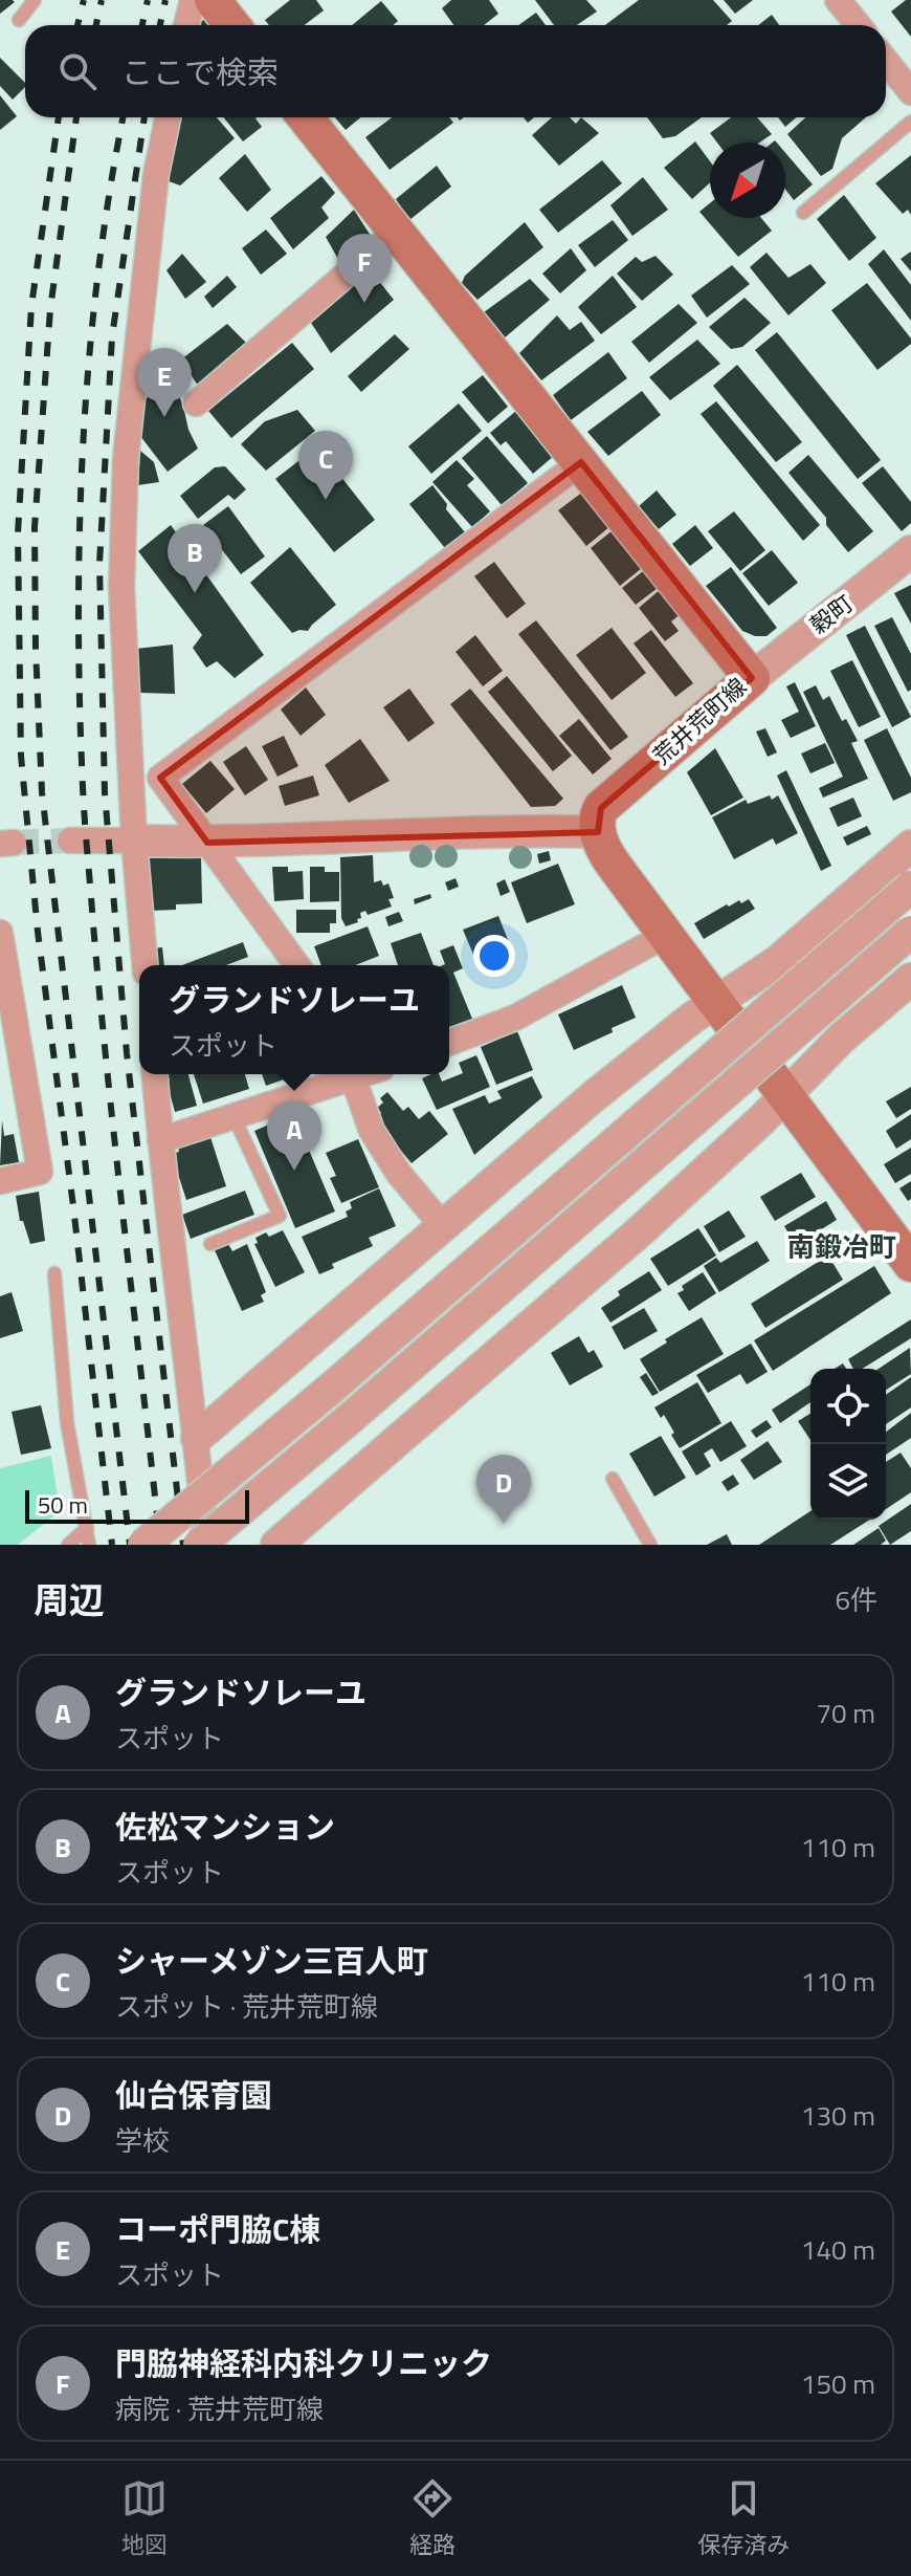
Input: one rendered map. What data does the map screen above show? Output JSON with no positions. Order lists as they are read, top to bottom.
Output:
{
  "streets": {
    "main road": ["荒井荒町線"],
    "street": ["穀町"]
  },
  "crossings": [
    ["穀町", "荒井荒町線"]
  ],
  "districts": ["南鍛冶町"],
  "scale_bar": "50 m",
  "north": "bottom left",
  "page": {
    "search": "ここで検索",
    "pins": [
      "F",
      "E",
      "C",
      "B",
      "A",
      "D"
    ],
    "popup": ["グランドソレーユ", "スポット"],
    "scale": "50 m",
    "heading": ["周辺", "6件"],
    "list": [
      {
        "mark": "A",
        "name": "グランドソレーユ",
        "note": "スポット",
        "value": "70 m"
      },
      {
        "mark": "B",
        "name": "佐松マンション",
        "note": "スポット",
        "value": "110 m"
      },
      {
        "mark": "C",
        "name": "シャーメゾン三百人町",
        "note": "スポット · 荒井荒町線",
        "value": "110 m"
      },
      {
        "mark": "D",
        "name": "仙台保育園",
        "note": "学校",
        "value": "130 m"
      },
      {
        "mark": "E",
        "name": "コーポ門脇C棟",
        "note": "スポット",
        "value": "140 m"
      },
      {
        "mark": "F",
        "name": "門脇神経科内科クリニック",
        "note": "病院 · 荒井荒町線",
        "value": "150 m"
      }
    ],
    "nav": ["地図", "経路", "保存済み"]
  }
}
